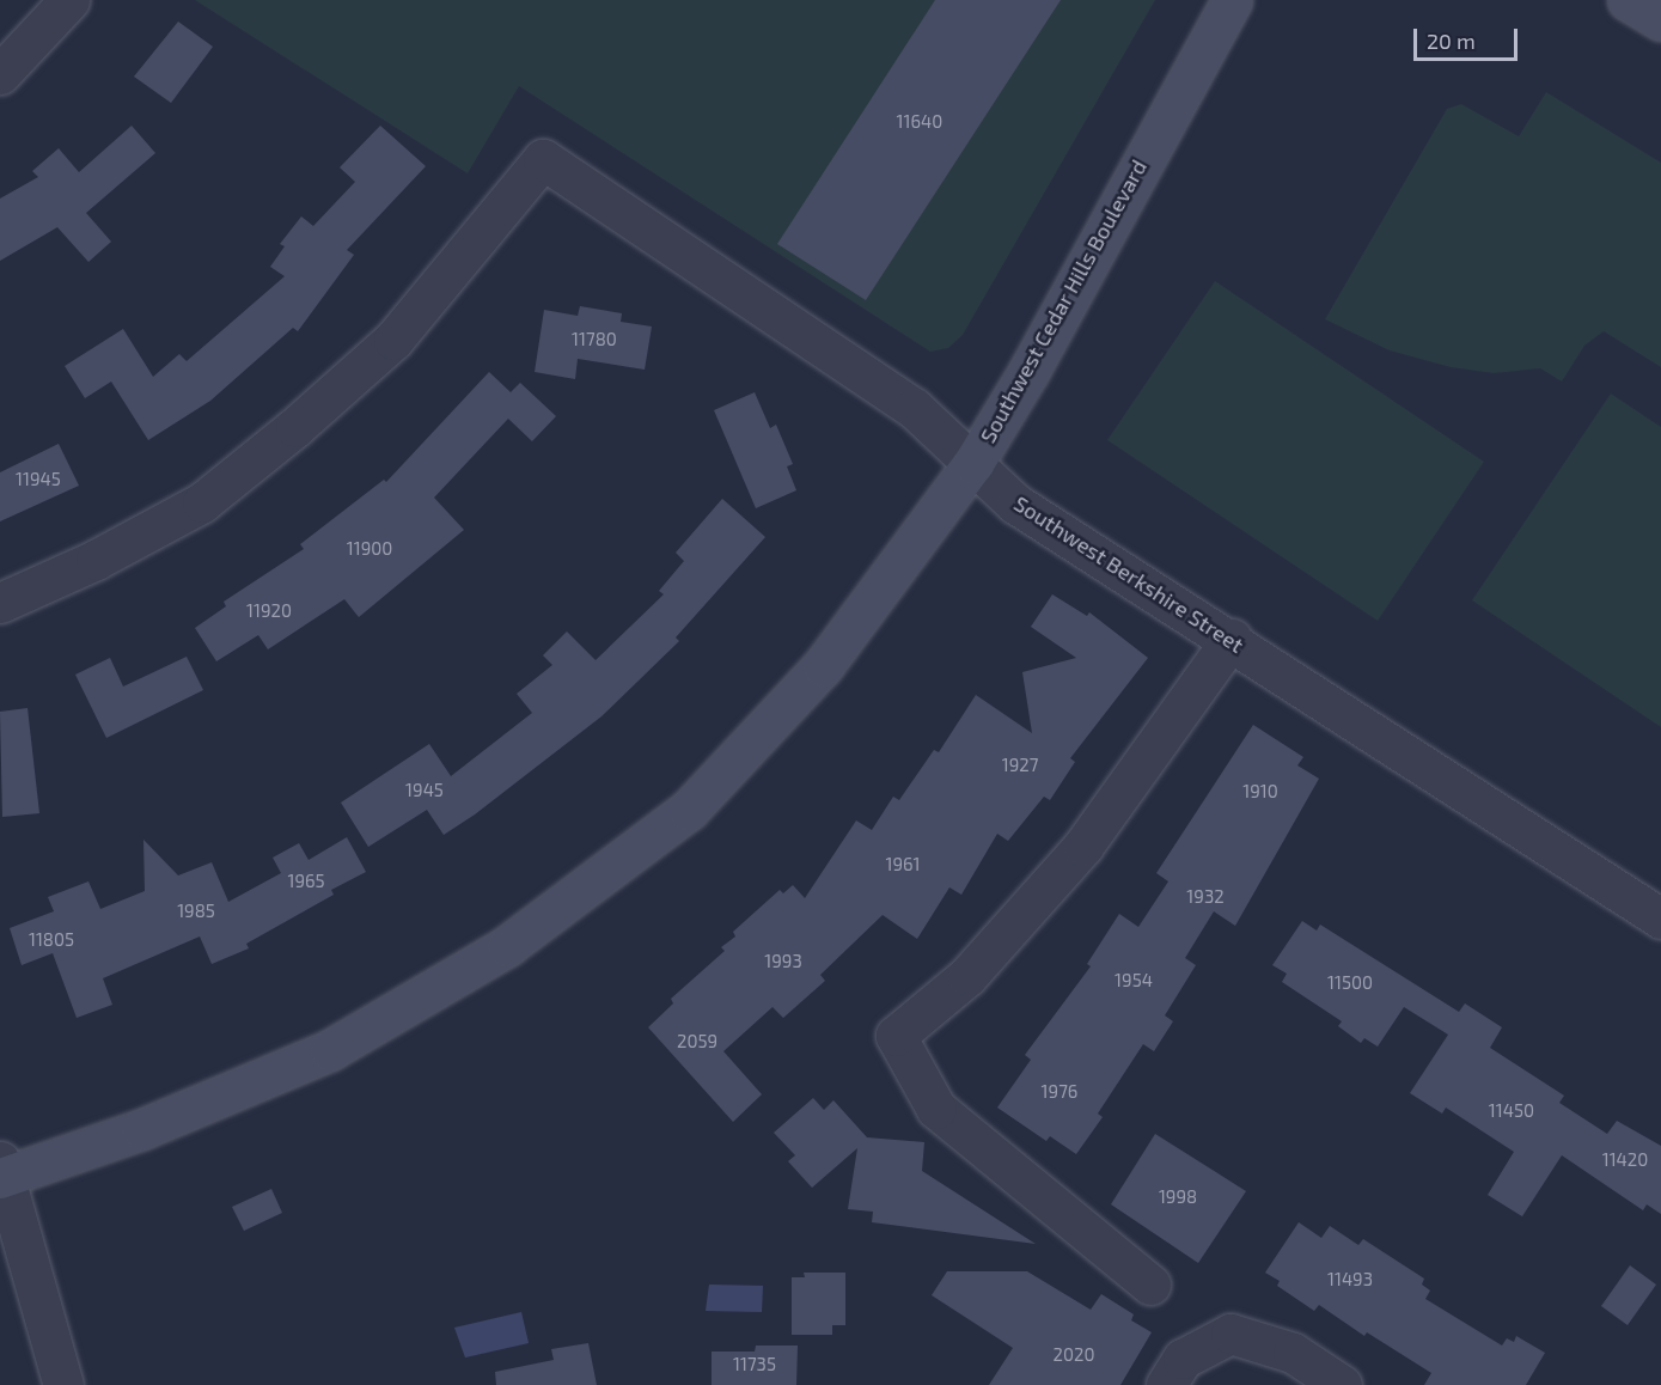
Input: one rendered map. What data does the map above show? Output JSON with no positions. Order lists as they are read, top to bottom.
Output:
{
  "streets": {
    "main road": ["Southwest Cedar Hills Boulevard"],
    "street": ["Southwest Berkshire Street"]
  },
  "crossings": [
    ["Southwest Cedar Hills Boulevard", "Southwest Berkshire Street"]
  ],
  "house_numbers": [
    "11640",
    "11780",
    "11945",
    "11900",
    "11920",
    "1927",
    "1945",
    "1910",
    "1961",
    "1965",
    "1932",
    "1985",
    "11805",
    "1993",
    "1954",
    "11500",
    "2059",
    "1976",
    "11450",
    "11420",
    "1998",
    "11493",
    "2020",
    "11735"
  ],
  "scale_bar": "20 m"
}
